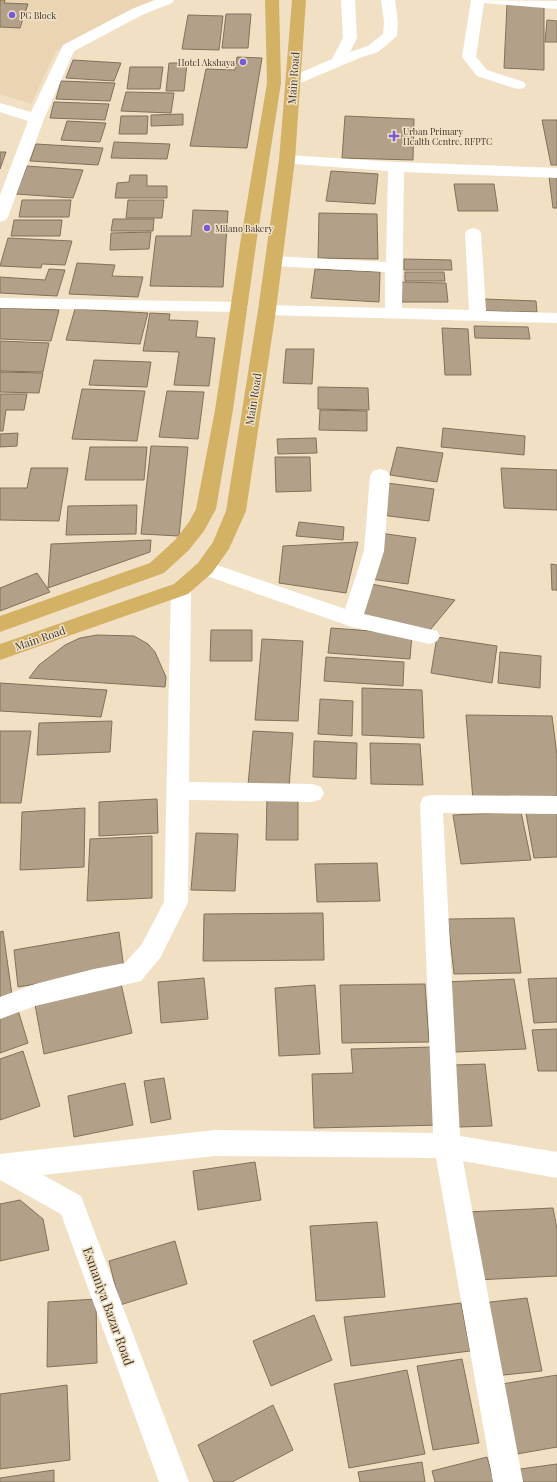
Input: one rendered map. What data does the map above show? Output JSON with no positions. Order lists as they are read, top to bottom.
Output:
{
  "streets": {
    "main road": ["Main Road"],
    "street": ["Esmaniya Bazar Road"]
  },
  "places": {
    "other": ["PG Block", "Hotel Akshaya", "Milano Bakery"],
    "health": ["Urban Primary Health Centre, RFPTC"]
  }
}
